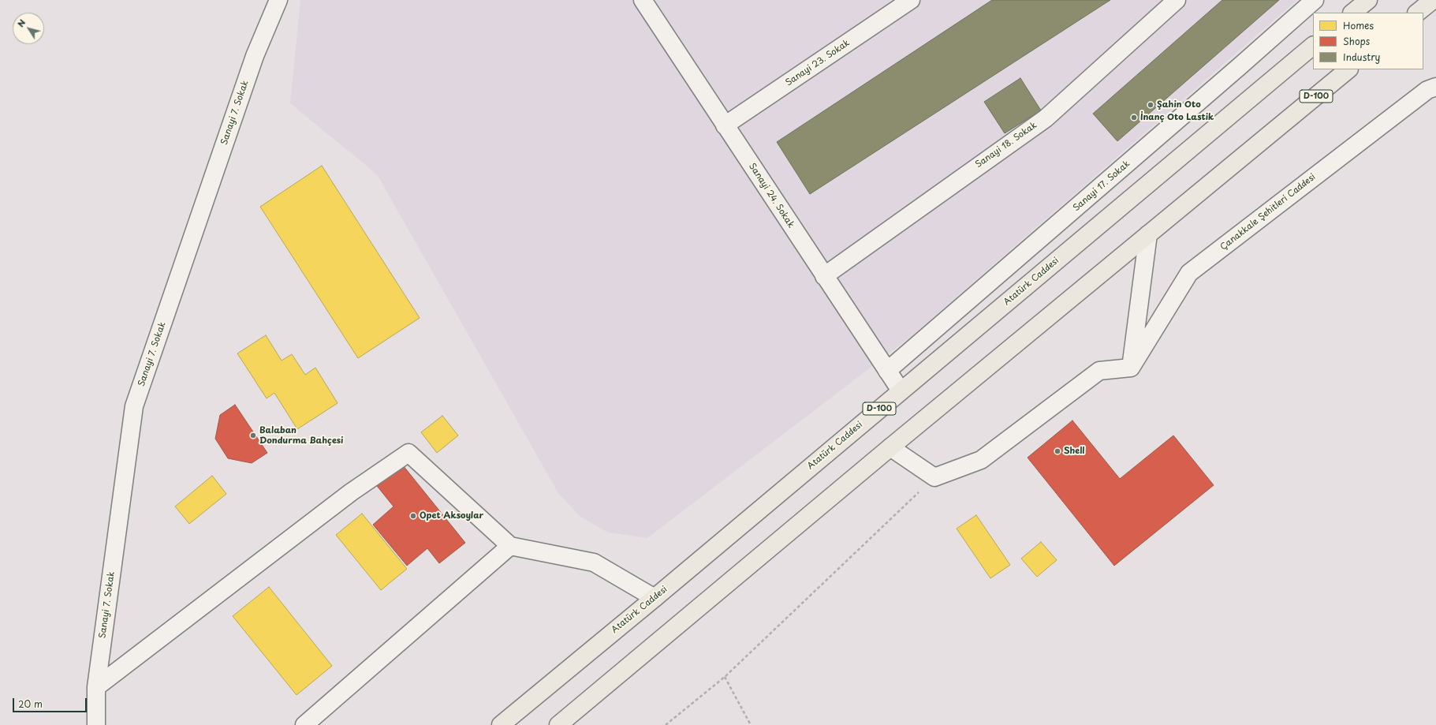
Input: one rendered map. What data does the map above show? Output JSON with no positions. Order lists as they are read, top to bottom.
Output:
{
  "streets": {
    "highway": ["D-100", "Atatürk Caddesi"],
    "street": [
      "Sanayi 23. Sokak",
      "Sanayi 7. Sokak",
      "Sanayi 18. Sokak",
      "Sanayi 17. Sokak",
      "Sanayi 24. Sokak",
      "Çanakkale Şehitleri Caddesi"
    ]
  },
  "crossings": [
    ["Sanayi 23. Sokak", "Sanayi 24. Sokak"],
    ["Sanayi 18. Sokak", "Sanayi 24. Sokak"],
    ["Sanayi 17. Sokak", "Sanayi 24. Sokak"],
    ["Sanayi 24. Sokak", "Atatürk Caddesi"]
  ],
  "places": [
    "Şahin Oto",
    "İnanç Oto Lastik",
    "Balaban Dondurma Bahçesi",
    "Shell",
    "Opet Aksoylar"
  ],
  "legend": ["Homes", "Shops", "Industry"],
  "scale_bar": "20 m",
  "north": "top left"
}
